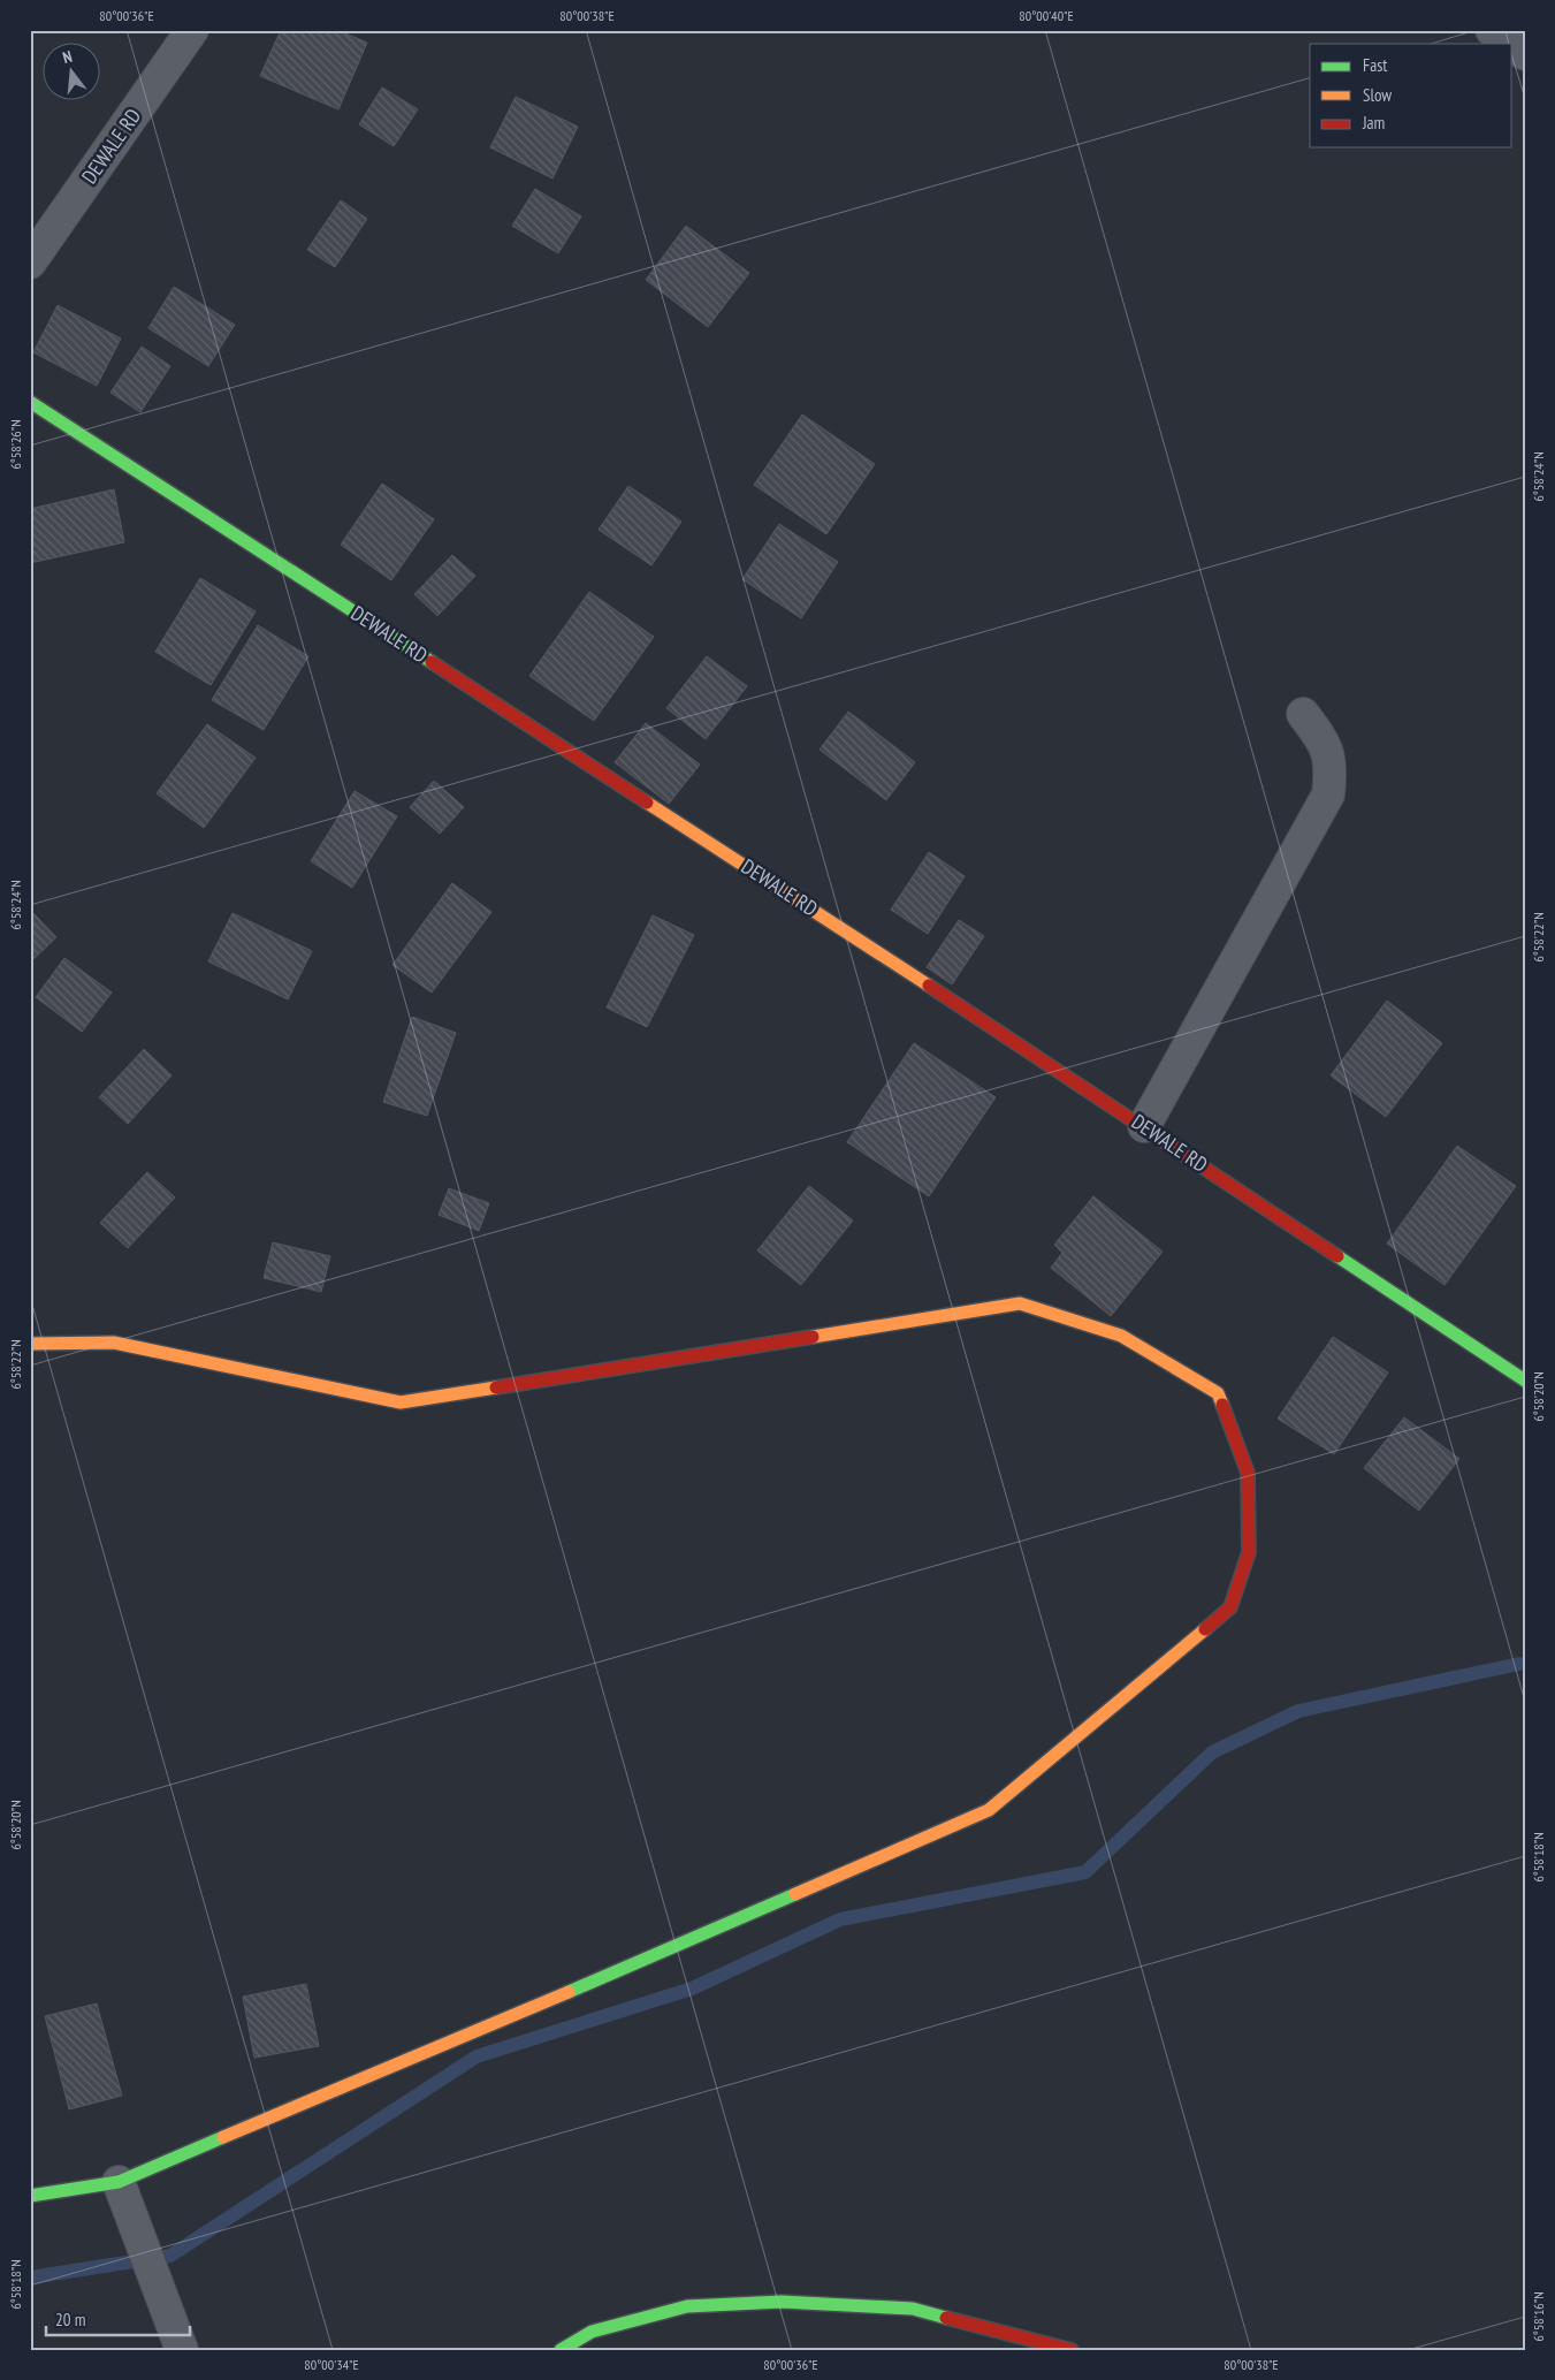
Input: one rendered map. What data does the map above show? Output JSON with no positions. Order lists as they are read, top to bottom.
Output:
{
  "streets": {
    "street": ["DEWALE RD"]
  },
  "legend": ["Fast", "Slow", "Jam"],
  "scale_bar": "20 m",
  "north": "top",
  "coordinates": [
    "80°00'36\"E",
    "80°00'38\"E",
    "80°00'40\"E",
    "6°58'26\"N",
    "6°58'24\"N",
    "6°58'22\"N",
    "6°58'20\"N",
    "6°58'18\"N",
    "6°58'16\"N",
    "80°00'34\"E"
  ]
}
